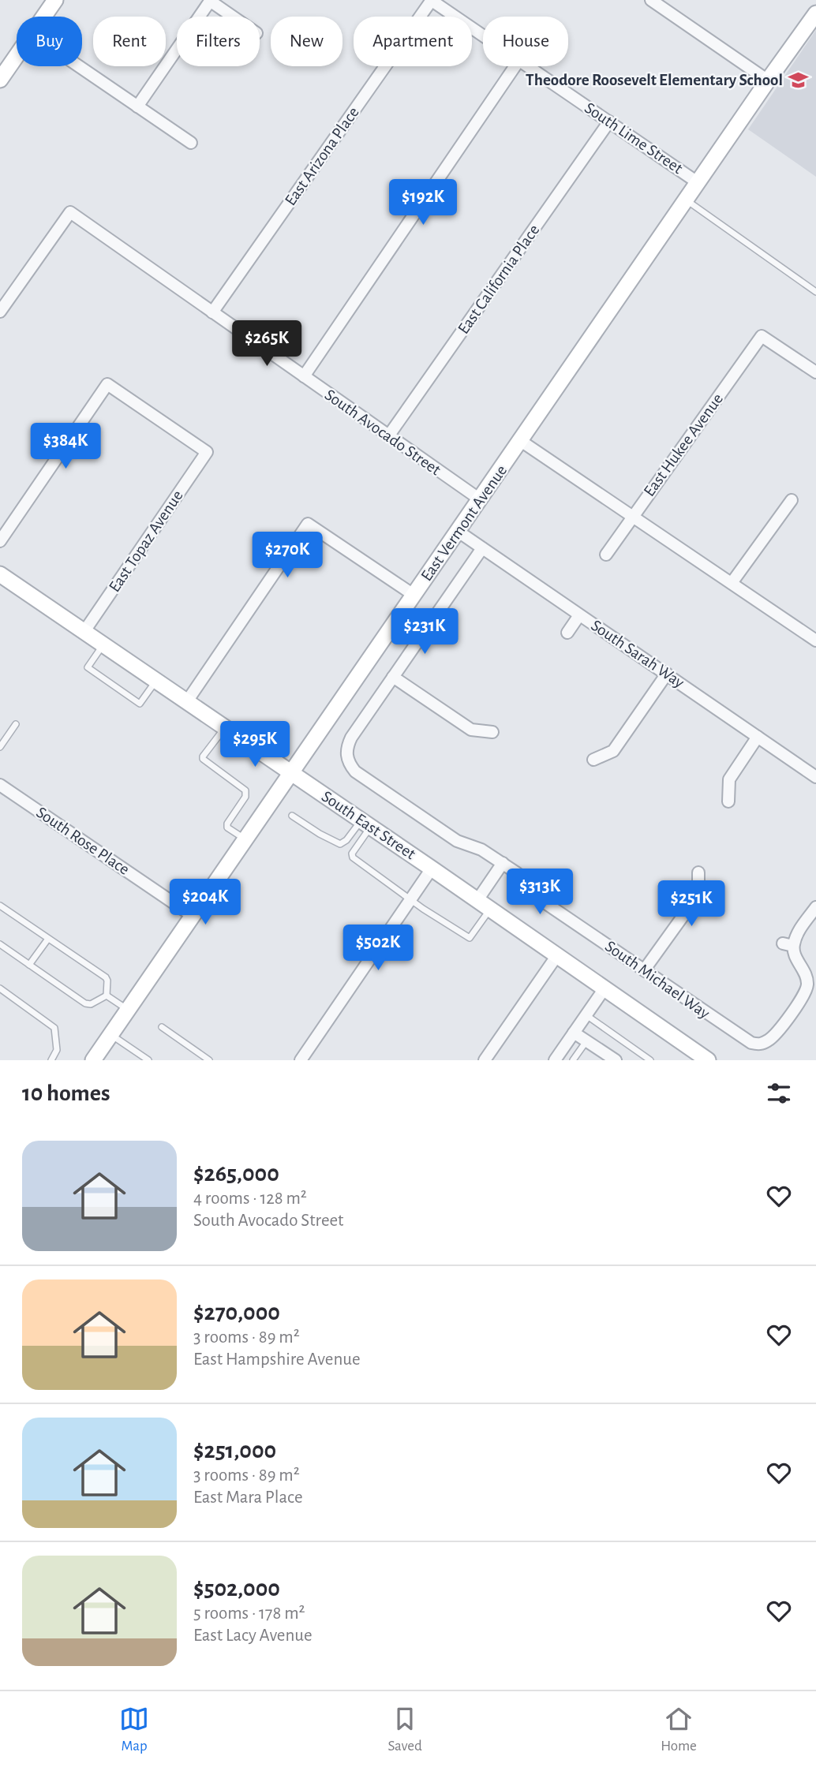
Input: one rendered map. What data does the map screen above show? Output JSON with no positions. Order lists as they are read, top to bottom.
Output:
{
  "streets": {
    "street": [
      "South Lime Street",
      "East Arizona Place",
      "East California Place",
      "South Avocado Street",
      "East Hukee Avenue",
      "East Vermont Avenue",
      "East Topaz Avenue",
      "South Sarah Way",
      "South East Street",
      "South Rose Place",
      "South Michael Way"
    ]
  },
  "crossings": [
    ["South Lime Street", "East Arizona Place"],
    ["South Lime Street", "East California Place"],
    ["South Lime Street", "East Vermont Avenue"],
    ["East Arizona Place", "South Avocado Street"],
    ["East California Place", "South Avocado Street"],
    ["South Avocado Street", "East Vermont Avenue"],
    ["East Vermont Avenue", "South Sarah Way"],
    ["East Vermont Avenue", "South East Street"],
    ["East Vermont Avenue", "South Rose Place"],
    ["East Topaz Avenue", "South East Street"]
  ],
  "places": {
    "school or university": ["Theodore Roosevelt Elementary School"]
  },
  "page": {
    "chip": [
      "Buy",
      "Rent",
      "Filters",
      "New",
      "Apartment",
      "House"
    ],
    "price": [
      "$192K",
      "$265K",
      "$384K",
      "$270K",
      "$231K",
      "$295K",
      "$313K",
      "$204K",
      "$251K",
      "$502K"
    ],
    "heading": "10 homes",
    "list": [
      {
        "name": "$265,000",
        "note": "4 rooms · 128 m² · South Avocado Street"
      },
      {
        "name": "$270,000",
        "note": "3 rooms · 89 m² · East Hampshire Avenue"
      },
      {
        "name": "$251,000",
        "note": "3 rooms · 89 m² · East Mara Place"
      },
      {
        "name": "$502,000",
        "note": "5 rooms · 178 m² · East Lacy Avenue"
      }
    ],
    "tabs": ["Map", "Saved", "Home"]
  }
}
